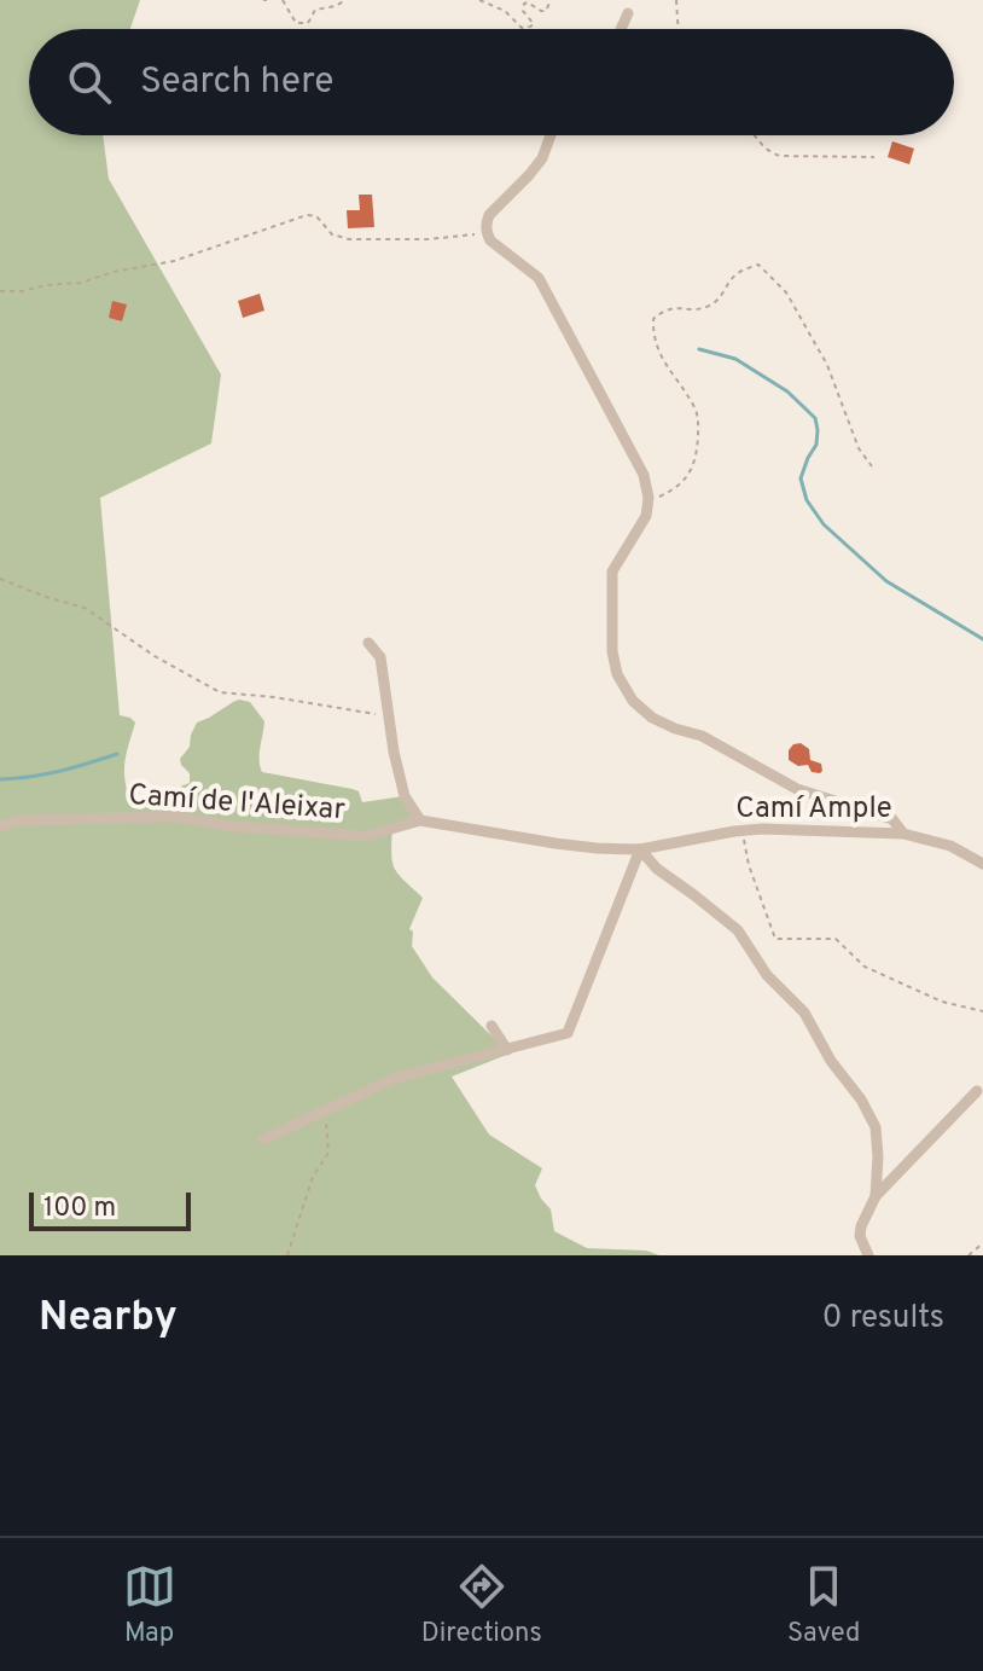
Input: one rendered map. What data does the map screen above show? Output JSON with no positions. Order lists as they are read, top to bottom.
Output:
{
  "streets": {
    "street": ["Camí de l'Aleixar", "Camí Ample"]
  },
  "crossings": [
    ["Camí de l'Aleixar", "Camí Ample"]
  ],
  "scale_bar": "100 m",
  "page": {
    "search": "Search here",
    "scale": "100 m",
    "heading": ["Nearby", "0 results"],
    "nav": ["Map", "Directions", "Saved"]
  }
}
